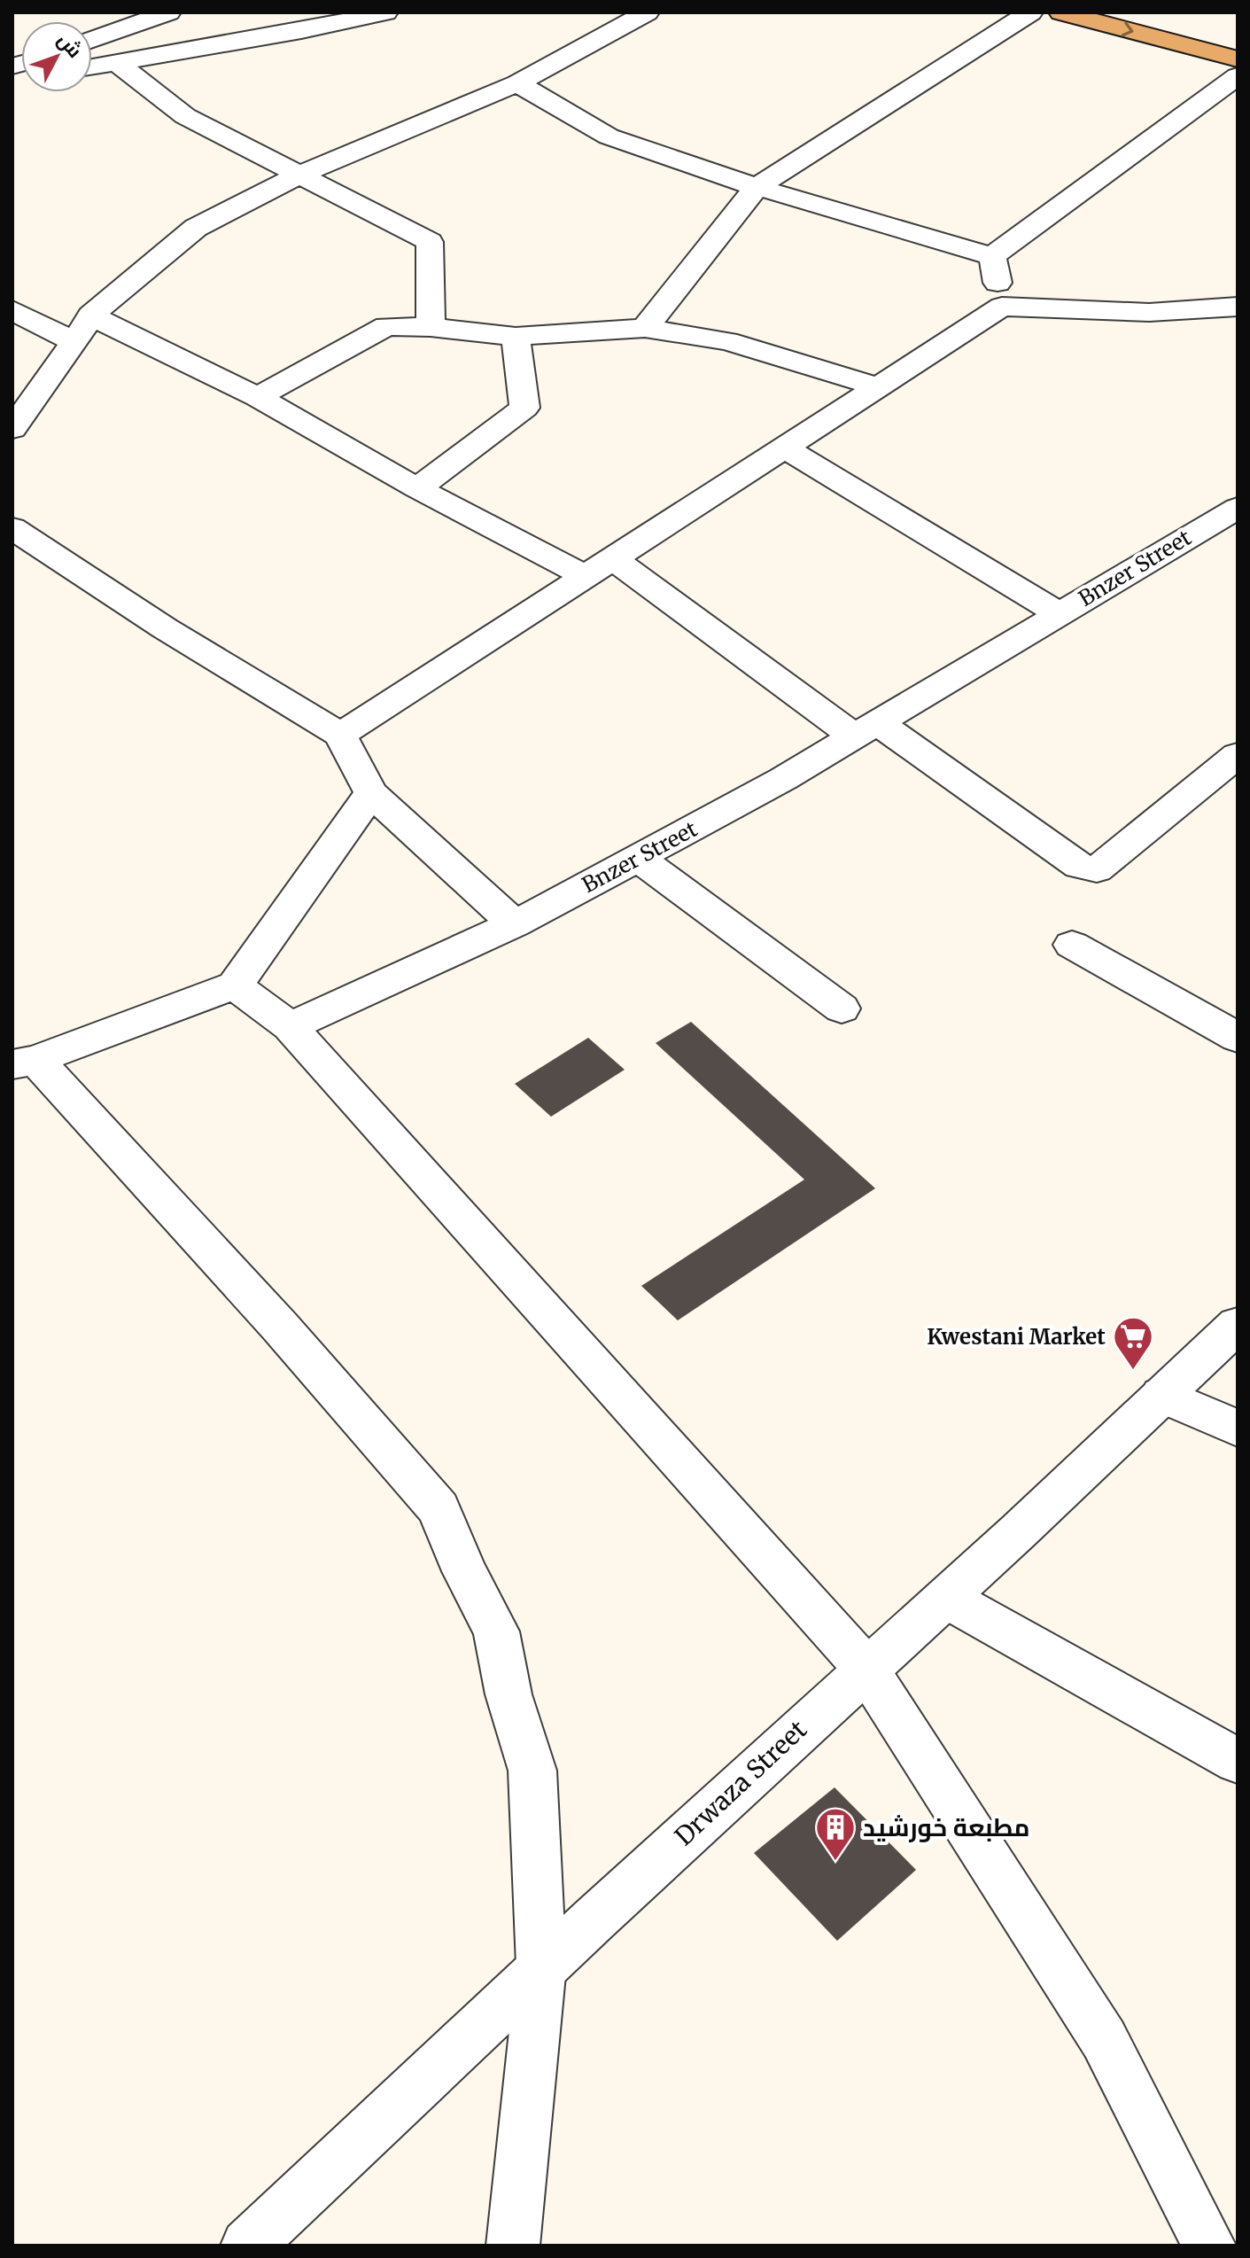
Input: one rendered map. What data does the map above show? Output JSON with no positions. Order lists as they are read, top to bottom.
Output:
{
  "streets": {
    "street": ["Bnzer Street", "Drwaza Street"]
  },
  "places": {
    "supermarket": ["Kwestani Market"],
    "building": ["مطبعة خورشيد"]
  },
  "north": "top right"
}
